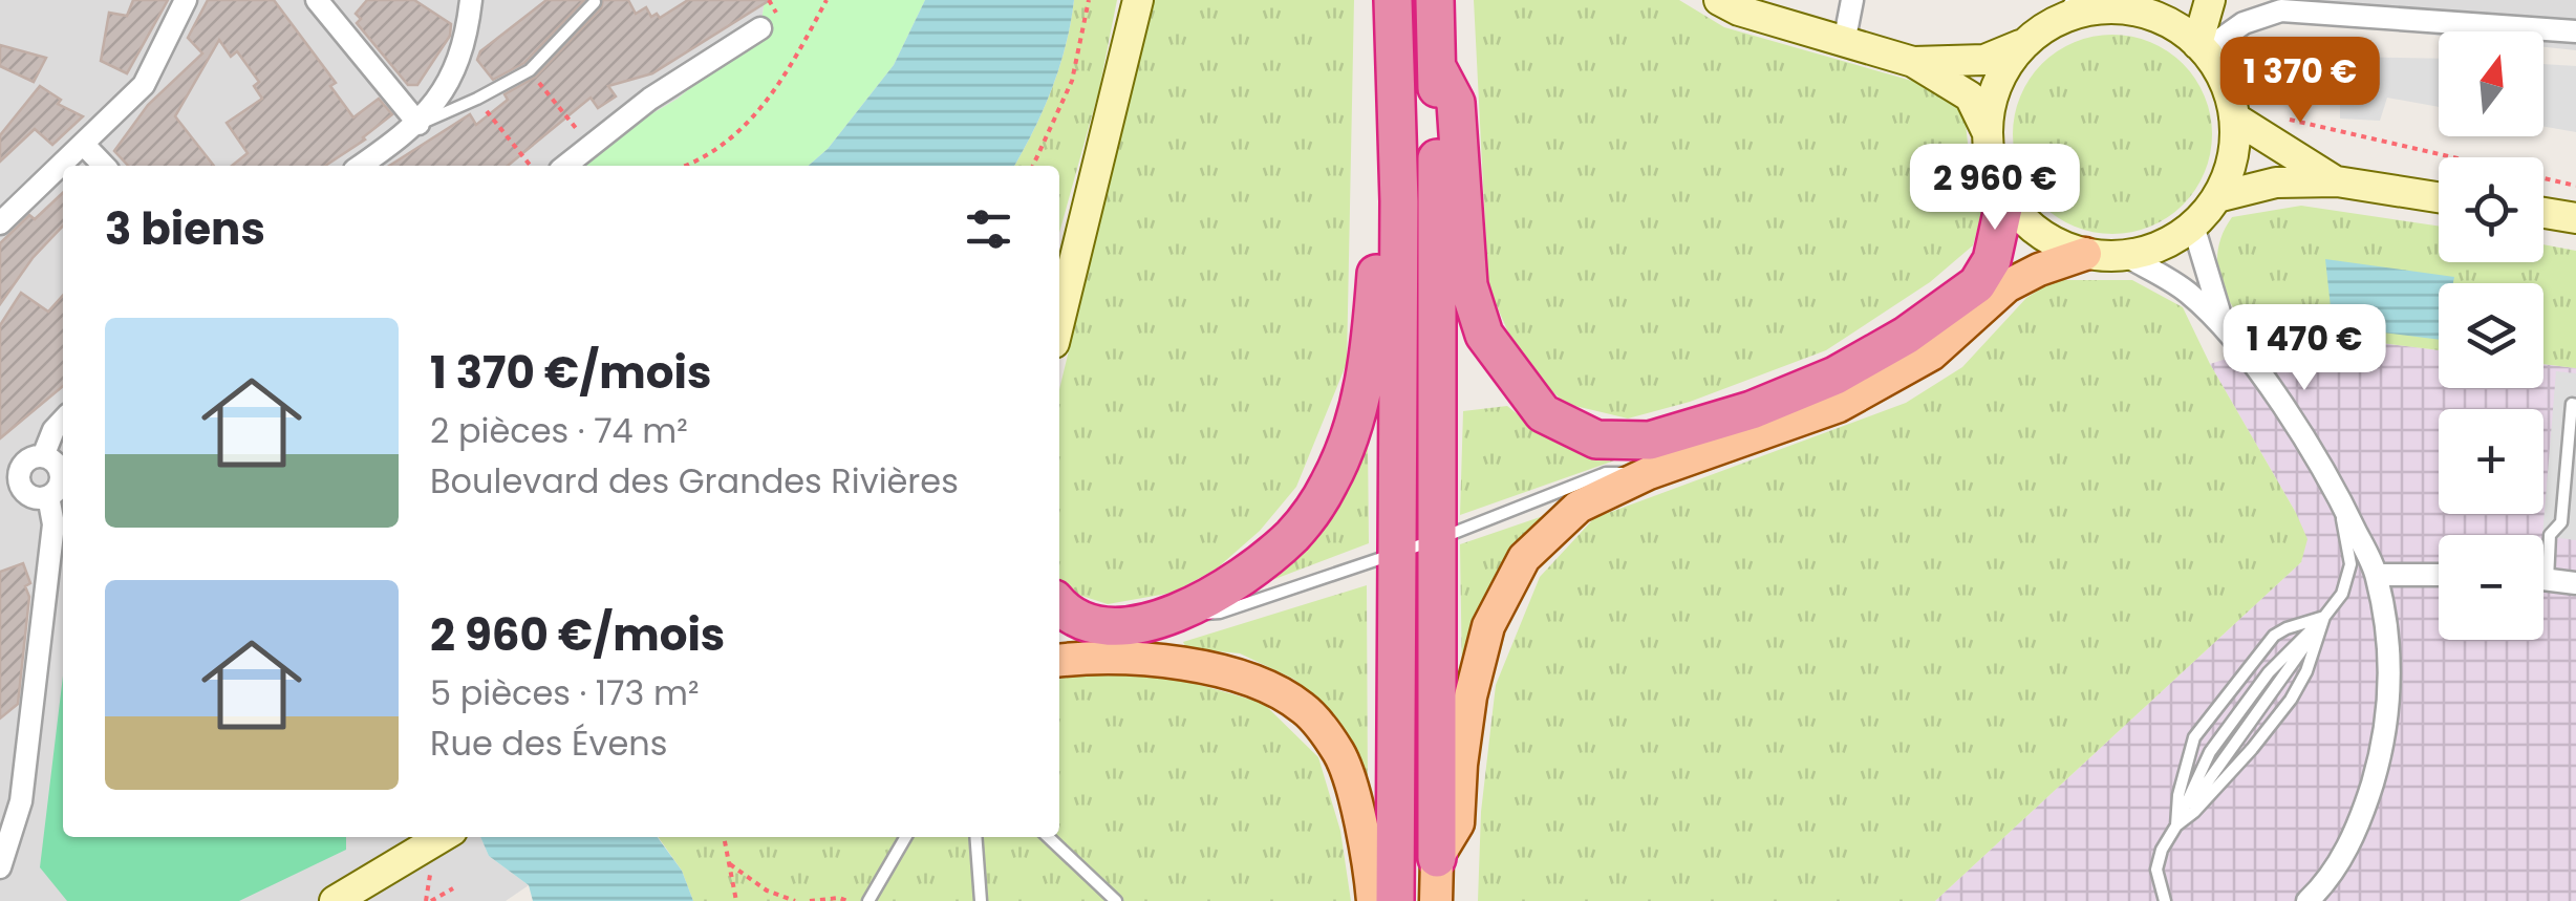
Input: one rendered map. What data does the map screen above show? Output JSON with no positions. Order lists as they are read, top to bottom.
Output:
{
  "north": "top",
  "page": {
    "map_buttons": ["+", "−"],
    "price": ["1 370 €", "2 960 €", "1 470 €"],
    "heading": "3 biens",
    "list": [
      {
        "name": "1 370 €/mois",
        "note": "2 pièces · 74 m² · Boulevard des Grandes Rivières"
      },
      {
        "name": "2 960 €/mois",
        "note": "5 pièces · 173 m² · Rue des Évens"
      }
    ]
  }
}
